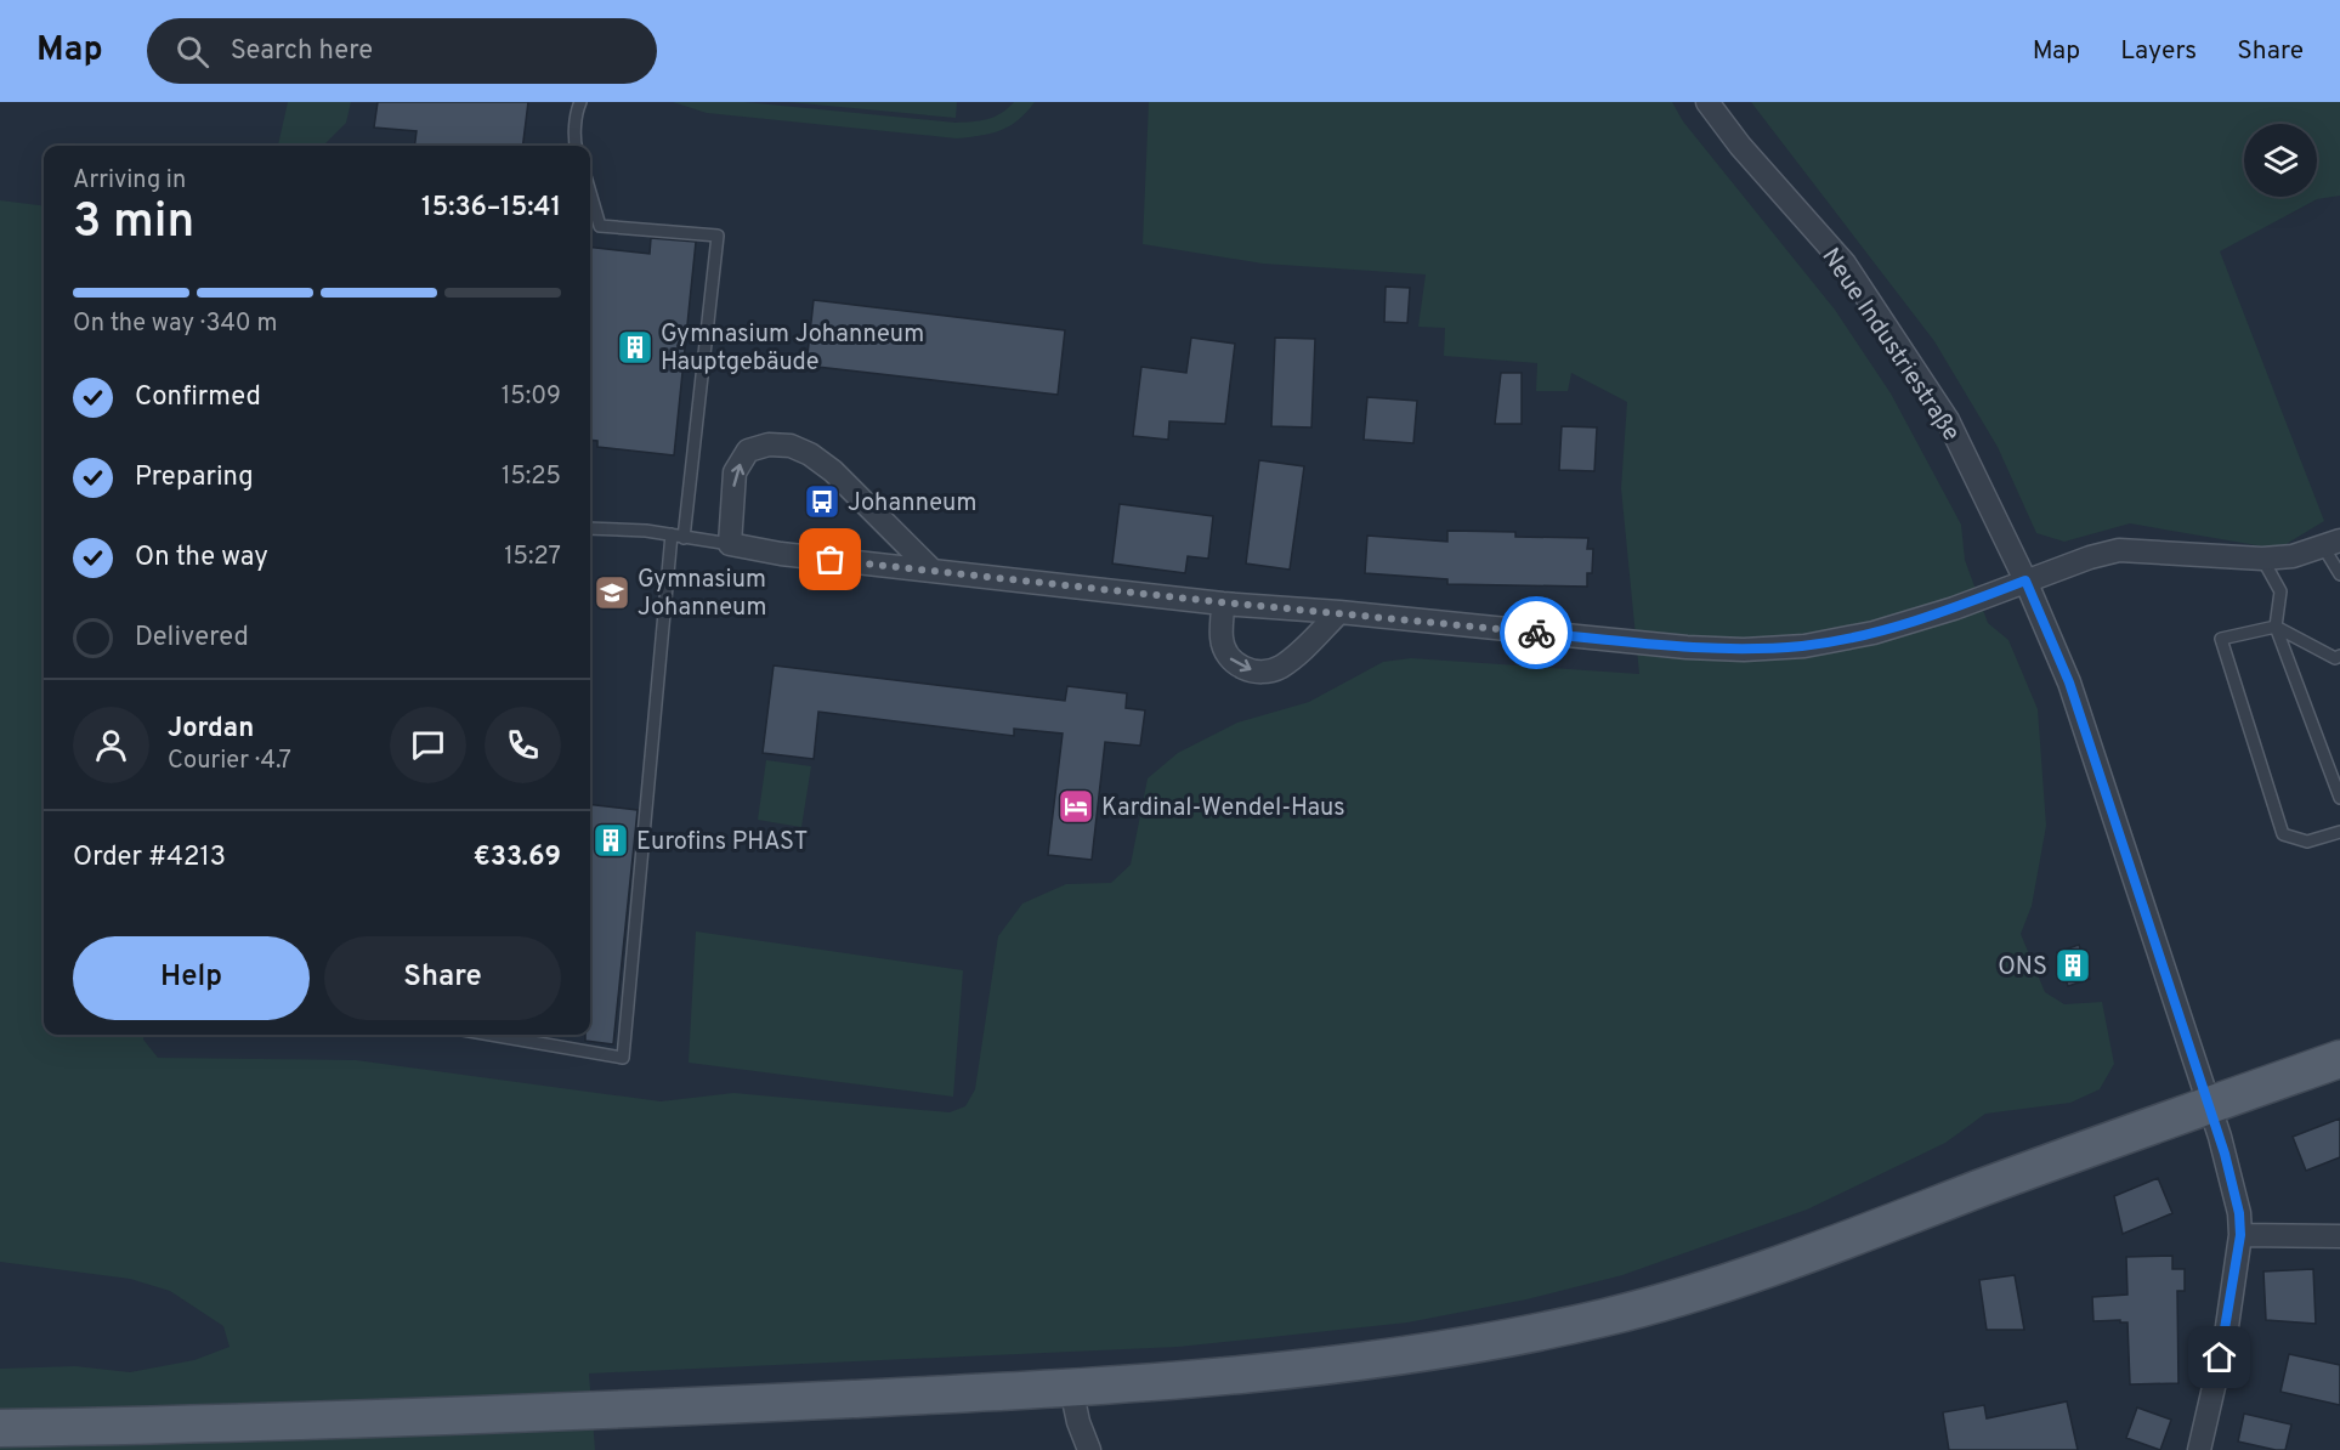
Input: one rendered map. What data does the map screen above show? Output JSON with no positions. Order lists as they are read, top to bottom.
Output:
{
  "streets": {
    "street": ["Neue Industriestraße"]
  },
  "places": {
    "building": ["Gymnasium Johanneum Hauptgebäude", "Eurofins PHAST", "ONS"],
    "bus stop": ["Johanneum"],
    "school or university": ["Gymnasium Johanneum"],
    "hotel": ["Kardinal-Wendel-Haus"]
  },
  "page": {
    "header": "Map",
    "search": "Search here",
    "nav": ["Map", "Layers", "Share"],
    "heading": ["3 min", "Arriving in", "15:36–15:41"],
    "panel": [
      "Jordan",
      "Courier · 4.7",
      "Order #4213",
      "€33.69"
    ],
    "bar": "On the way · 340 m",
    "list": [
      ["Confirmed", "15:09"],
      ["Preparing", "15:25"],
      ["On the way", "15:27"],
      "Delivered"
    ],
    "buttons": ["Help", "Share"]
  }
}
